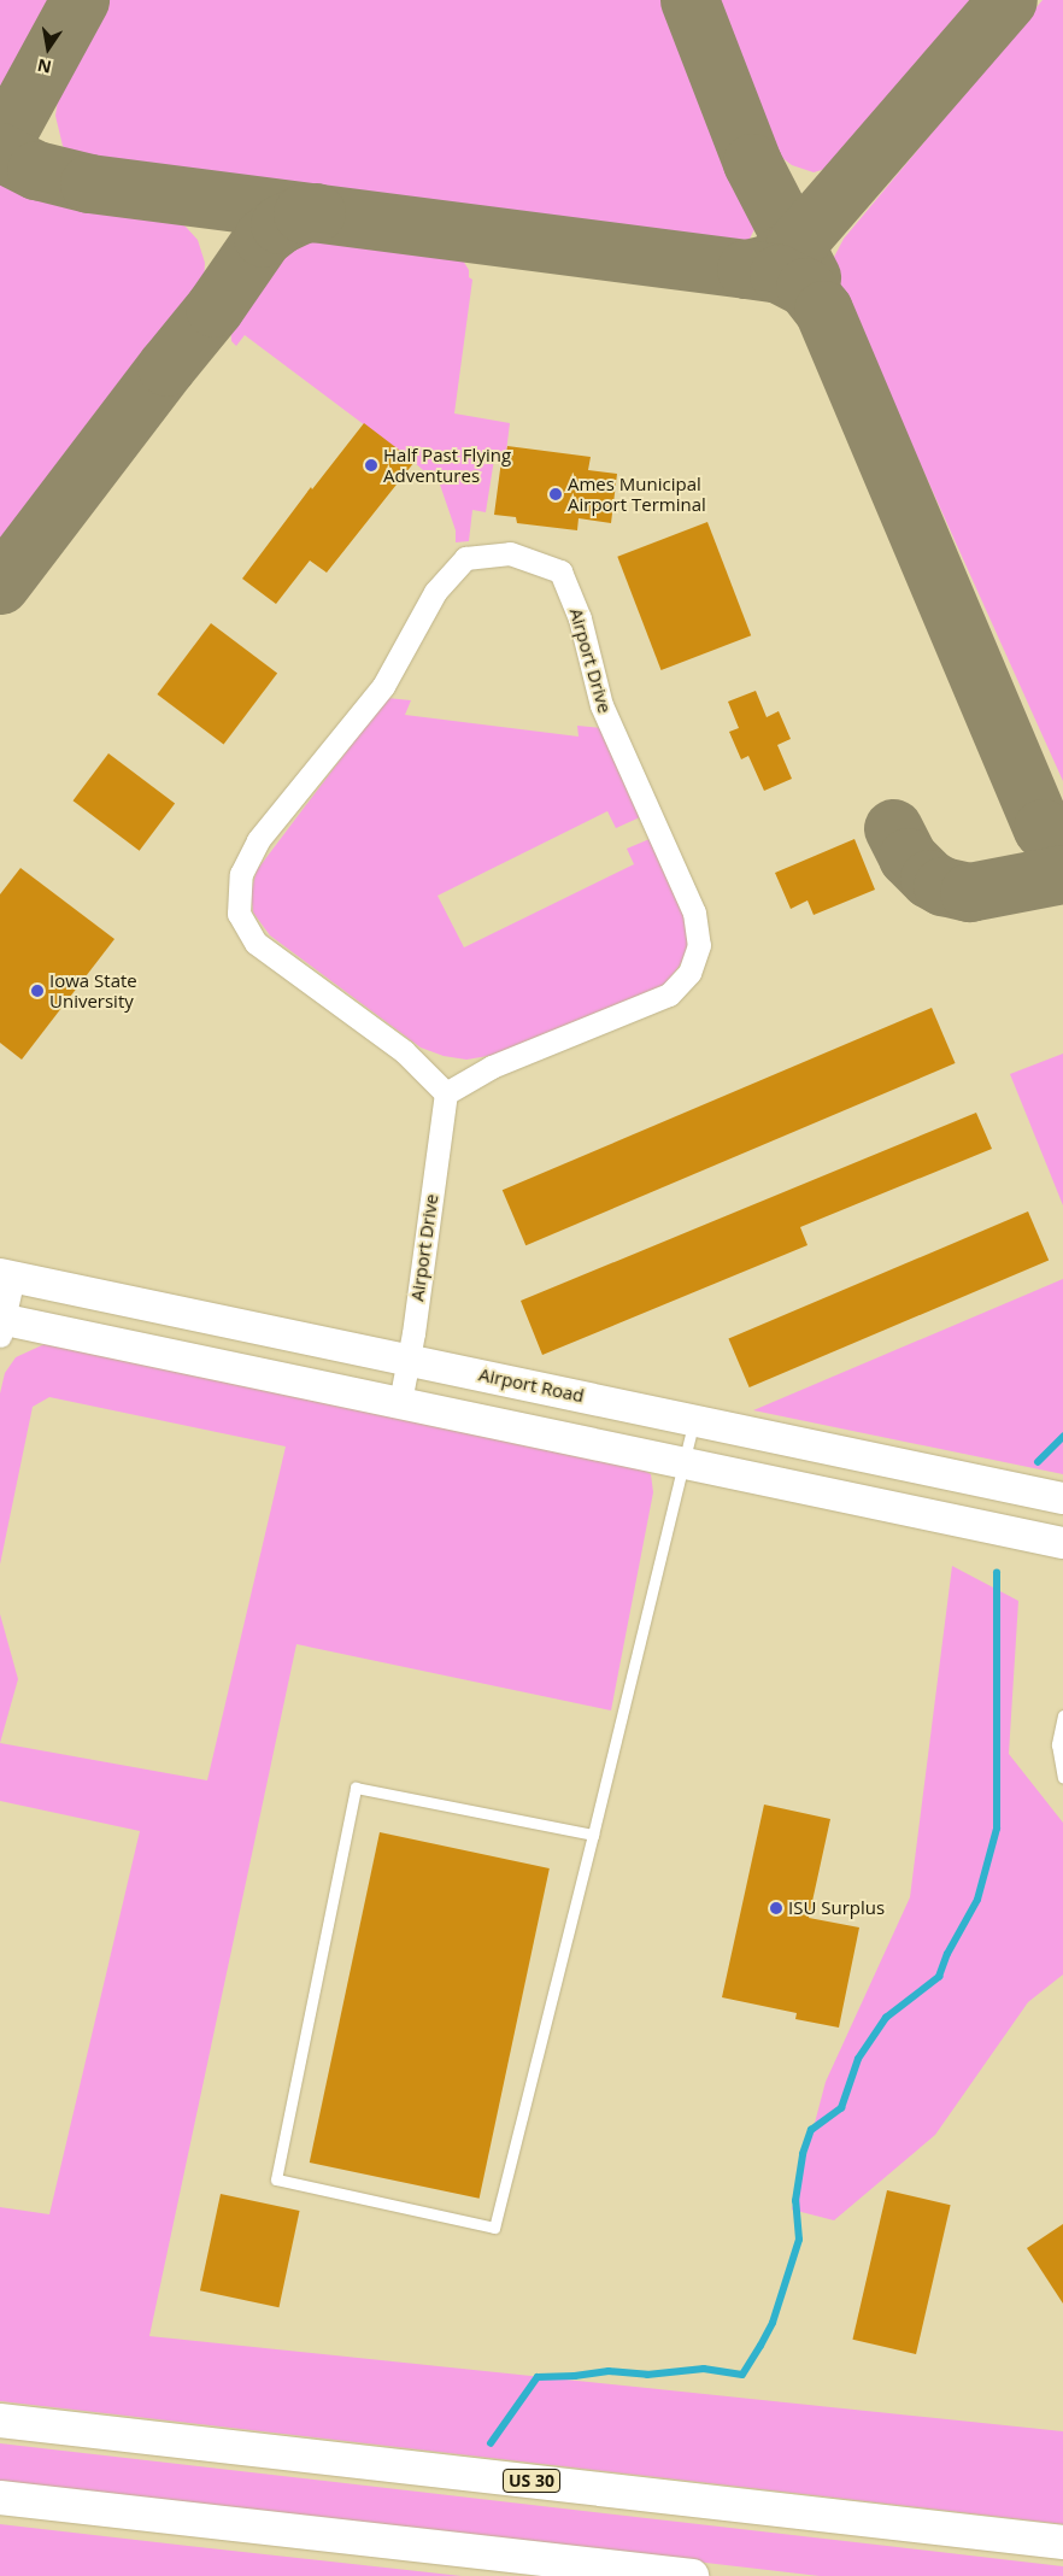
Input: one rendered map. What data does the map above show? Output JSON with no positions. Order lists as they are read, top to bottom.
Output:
{
  "streets": {
    "highway": ["US 30"],
    "main road": ["Airport Road"],
    "street": ["Airport Drive"]
  },
  "crossings": [
    ["Airport Drive", "Airport Road"]
  ],
  "places": [
    "Half Past Flying Adventures",
    "Ames Municipal Airport Terminal",
    "Iowa State University",
    "ISU Surplus"
  ],
  "north": "bottom"
}
